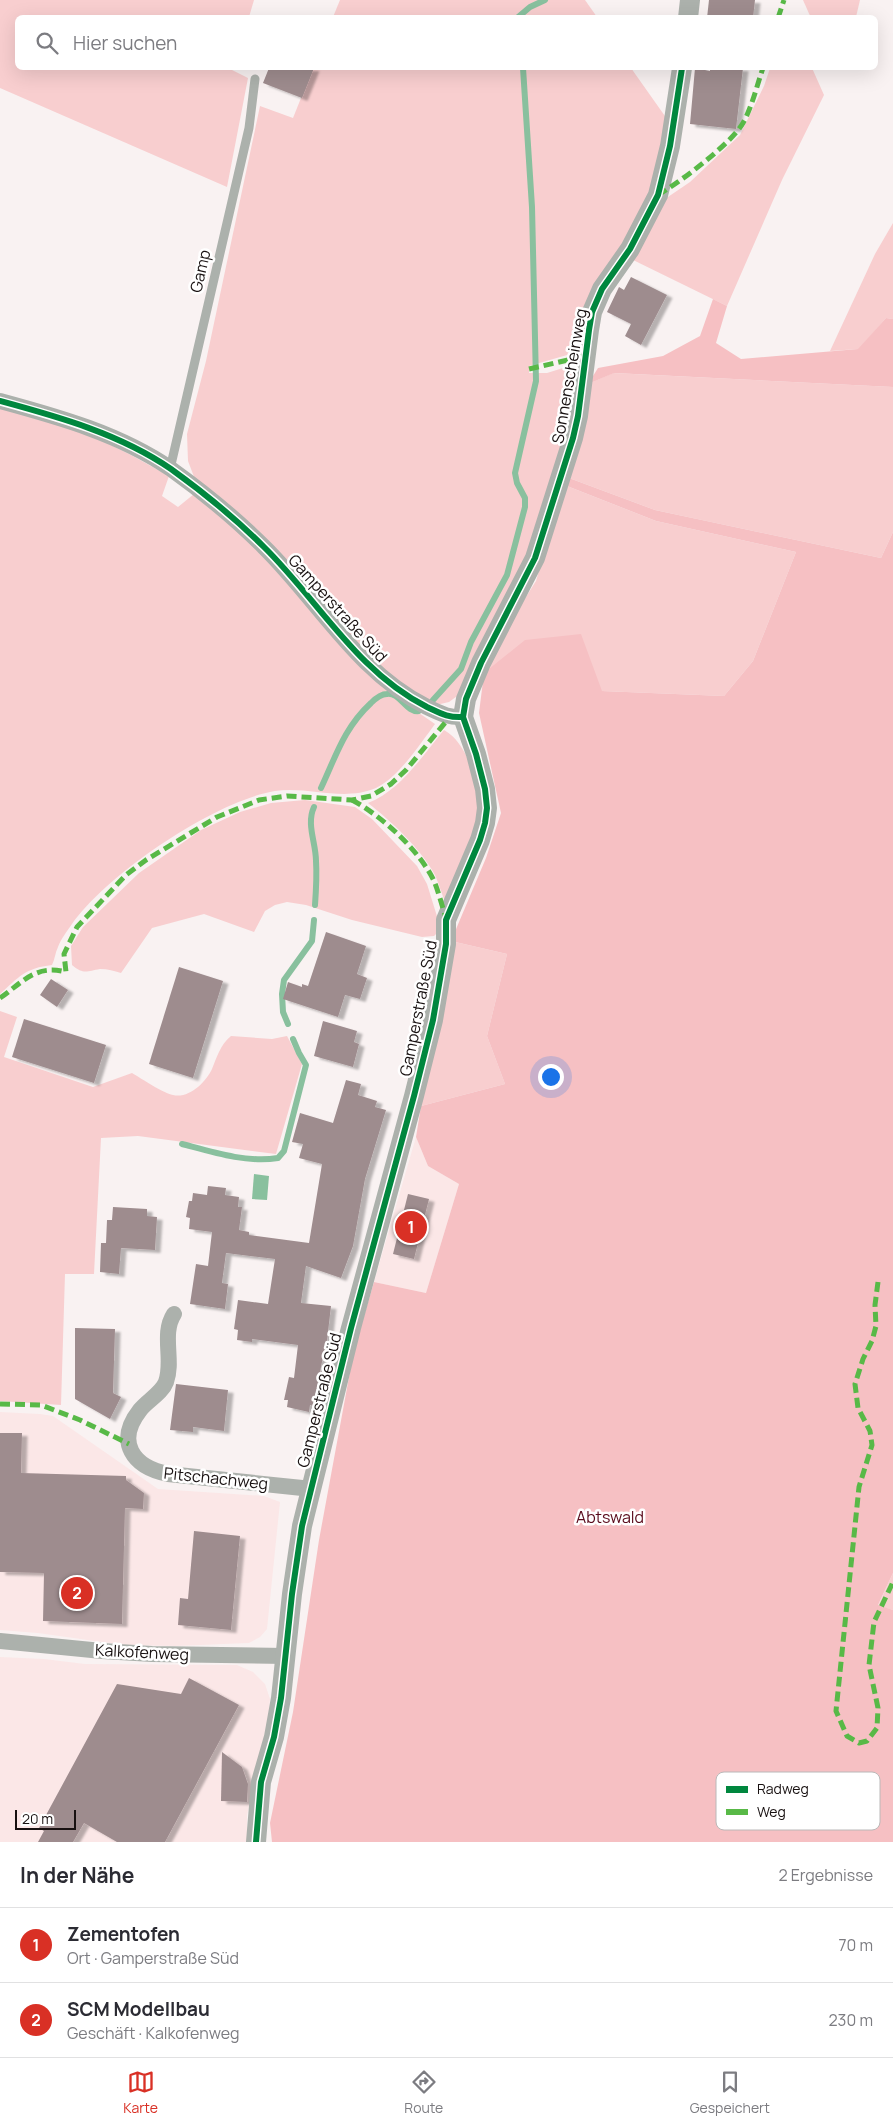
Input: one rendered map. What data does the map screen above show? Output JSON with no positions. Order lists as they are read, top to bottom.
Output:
{
  "streets": {
    "street": [
      "Sonnenscheinweg",
      "Gamperstraße Süd",
      "Pitschachweg",
      "Kalkofenweg"
    ],
    "lane": ["Gamp"]
  },
  "crossings": [
    ["Gamp", "Gamperstraße Süd"],
    ["Sonnenscheinweg", "Gamperstraße Süd"],
    ["Gamperstraße Süd", "Pitschachweg"],
    ["Gamperstraße Süd", "Kalkofenweg"]
  ],
  "parks": ["Abtswald"],
  "legend": ["Radweg", "Weg"],
  "scale_bar": "20 m",
  "page": {
    "search": "Hier suchen",
    "pins": ["1", "2"],
    "scale": "20 m",
    "heading": ["In der Nähe", "2 Ergebnisse"],
    "list": [
      {
        "mark": "1",
        "name": "Zementofen",
        "note": "Ort · Gamperstraße Süd",
        "value": "70 m"
      },
      {
        "mark": "2",
        "name": "SCM Modellbau",
        "note": "Geschäft · Kalkofenweg",
        "value": "230 m"
      }
    ],
    "nav": ["Karte", "Route", "Gespeichert"]
  }
}
